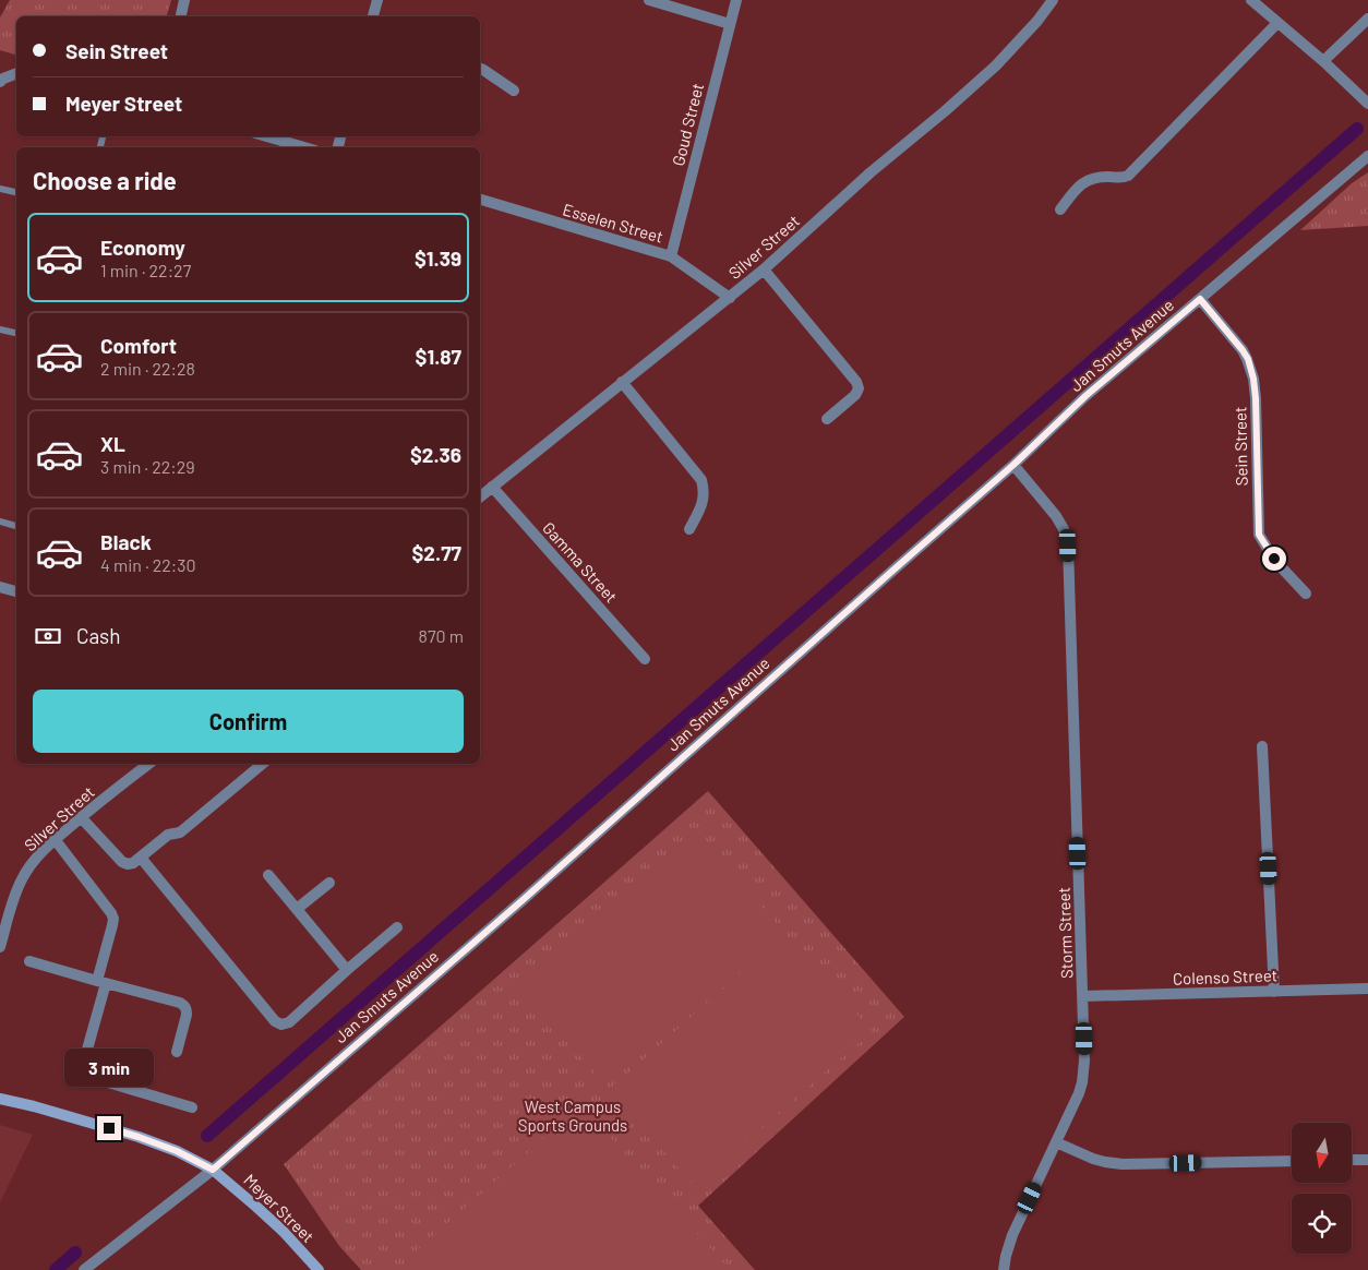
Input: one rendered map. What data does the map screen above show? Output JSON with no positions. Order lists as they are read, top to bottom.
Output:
{
  "streets": {
    "street": [
      "Goud Street",
      "Esselen Street",
      "Silver Street",
      "Jan Smuts Avenue",
      "Sein Street",
      "Gamma Street",
      "Storm Street",
      "Colenso Street",
      "Meyer Street"
    ]
  },
  "crossings": [
    ["Goud Street", "Esselen Street"],
    ["Esselen Street", "Silver Street"],
    ["Silver Street", "Gamma Street"],
    ["Jan Smuts Avenue", "Sein Street"],
    ["Jan Smuts Avenue", "Storm Street"],
    ["Jan Smuts Avenue", "Meyer Street"],
    ["Storm Street", "Colenso Street"]
  ],
  "parks": ["West Campus Sports Grounds"],
  "north": "bottom",
  "page": {
    "banner": ["Sein Street", "Meyer Street"],
    "heading": "Choose a ride",
    "list": [
      {
        "name": "Economy",
        "note": "1 min · 22:27",
        "value": "$1.39"
      },
      {
        "name": "Comfort",
        "note": "2 min · 22:28",
        "value": "$1.87"
      },
      {
        "name": "XL",
        "note": "3 min · 22:29",
        "value": "$2.36"
      },
      {
        "name": "Black",
        "note": "4 min · 22:30",
        "value": "$2.77"
      }
    ],
    "pay": ["Cash", "870 m"],
    "buttons": "Confirm",
    "bubble": "3 min"
  }
}
